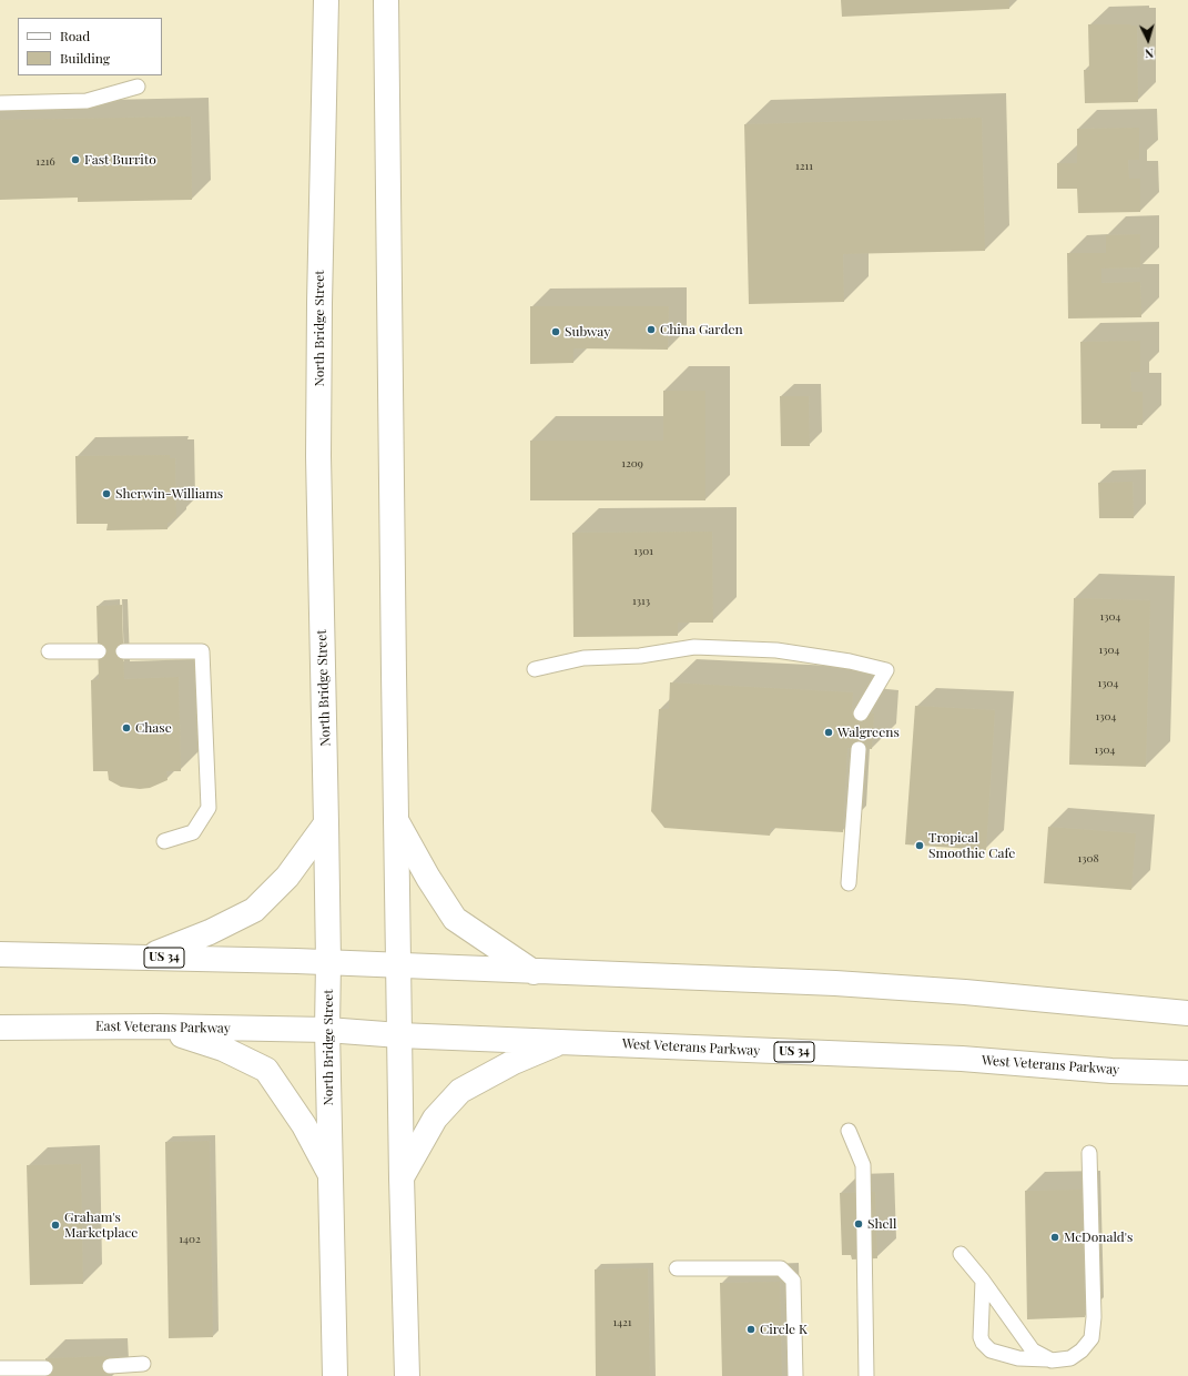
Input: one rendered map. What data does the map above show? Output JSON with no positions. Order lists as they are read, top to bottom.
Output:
{
  "streets": {
    "main road": [
      "North Bridge Street",
      "US 34",
      "East Veterans Parkway",
      "West Veterans Parkway"
    ]
  },
  "crossings": [
    ["North Bridge Street", "US 34"],
    ["North Bridge Street", "East Veterans Parkway"],
    ["North Bridge Street", "West Veterans Parkway"],
    ["East Veterans Parkway", "West Veterans Parkway"]
  ],
  "places": [
    "Fast Burrito",
    "China Garden",
    "Subway",
    "Sherwin-Williams",
    "Chase",
    "Walgreens",
    "Tropical Smoothie Cafe",
    "Shell",
    "Graham's Marketplace",
    "McDonald's",
    "Circle K"
  ],
  "house_numbers": [
    "1216",
    "1211",
    "1209",
    "1301",
    "1313",
    "1304",
    "1304",
    "1304",
    "1304",
    "1304",
    "1308",
    "1402",
    "1421"
  ],
  "legend": ["Road", "Building"],
  "north": "bottom"
}
